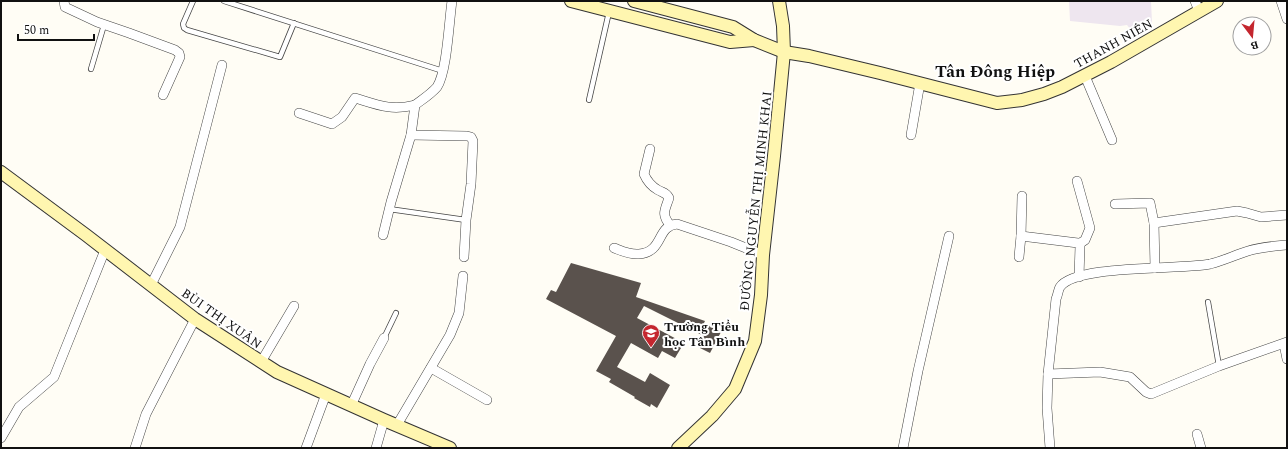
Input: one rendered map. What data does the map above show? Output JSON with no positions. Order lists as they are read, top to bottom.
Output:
{
  "streets": {
    "main road": ["THANH NIÊN", "ĐƯỜNG NGUYỄN THỊ MINH KHAI", "BÙI THỊ XUÂN"]
  },
  "crossings": [
    ["THANH NIÊN", "ĐƯỜNG NGUYỄN THỊ MINH KHAI"]
  ],
  "districts": ["Tân Đông Hiệp"],
  "places": {
    "school or university": ["Trường Tiểu học Tân Bình"]
  },
  "scale_bar": "50 m",
  "north": "bottom"
}
